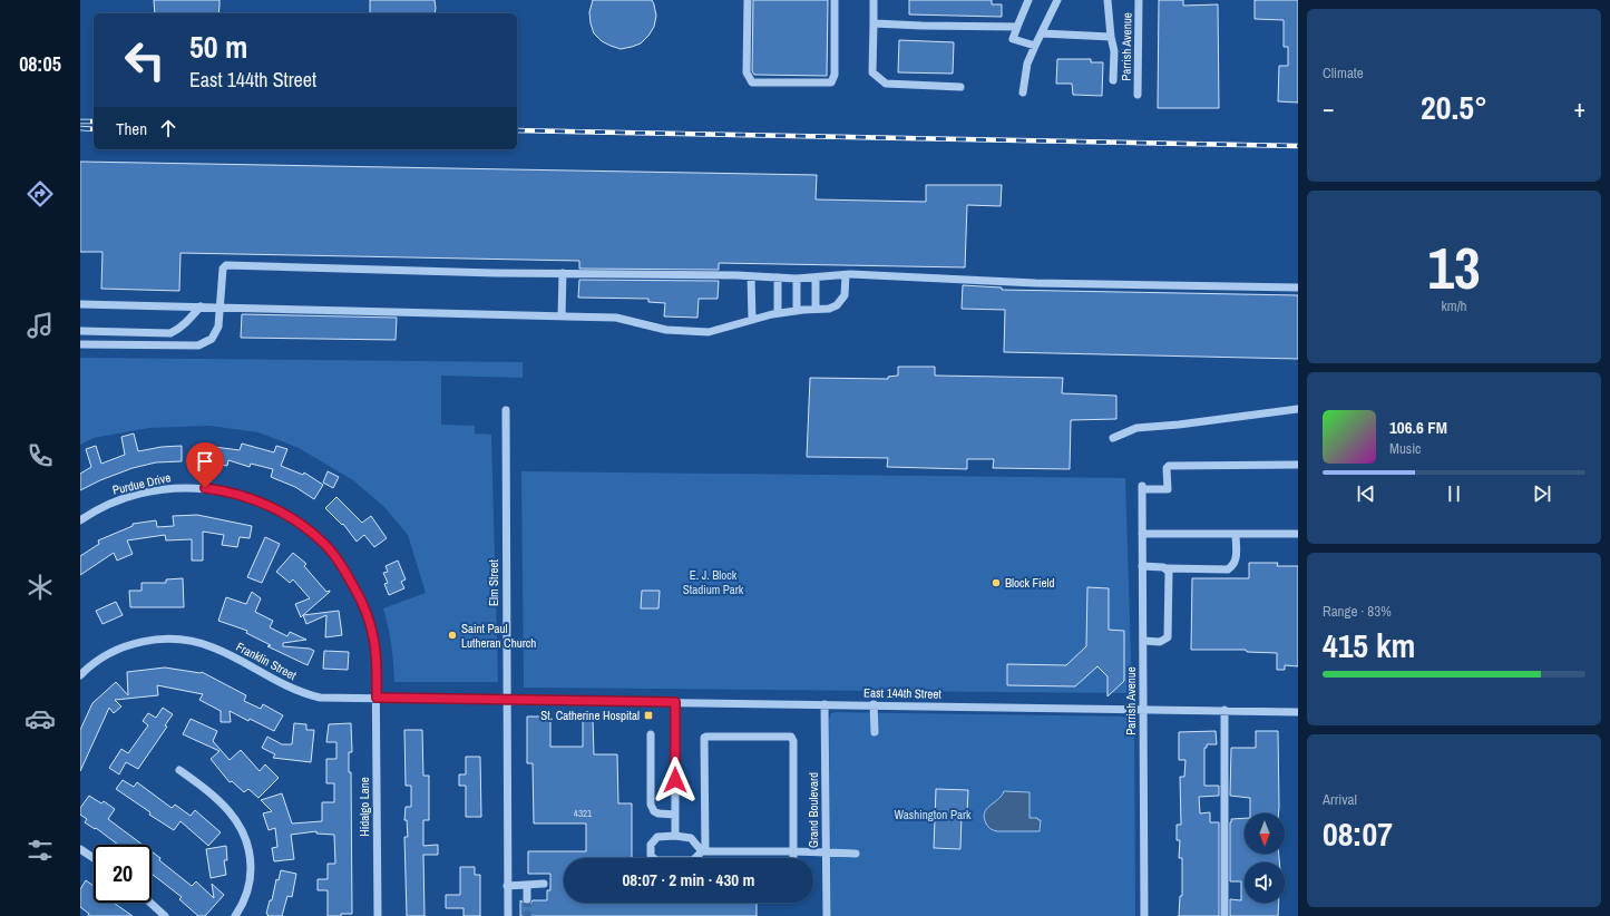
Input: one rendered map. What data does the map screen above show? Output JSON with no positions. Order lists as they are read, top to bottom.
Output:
{
  "streets": {
    "street": [
      "Parrish Avenue",
      "Purdue Drive",
      "Elm Street",
      "Franklin Street",
      "East 144th Street",
      "Hidalgo Lane",
      "Grand Boulevard"
    ]
  },
  "crossings": [
    ["Parrish Avenue", "East 144th Street"],
    ["Purdue Drive", "Franklin Street"],
    ["Purdue Drive", "Hidalgo Lane"],
    ["Elm Street", "Franklin Street"],
    ["Elm Street", "East 144th Street"],
    ["Franklin Street", "East 144th Street"],
    ["Franklin Street", "Hidalgo Lane"],
    ["East 144th Street", "Grand Boulevard"]
  ],
  "parks": ["E. J. Block Stadium Park", "Washington Park"],
  "places": {
    "other": ["Block Field", "Saint Paul Lutheran Church"],
    "transit": ["St. Catherine Hospital"]
  },
  "house_numbers": ["4321"],
  "north": "bottom",
  "page": {
    "tabs": "08:05",
    "tile": [
      "Climate",
      ["13", "km/h"],
      ["Range · 83%", "415 km"],
      ["Arrival", "08:07"]
    ],
    "turn": ["50 m", "East 144th Street"],
    "heat": ["−", "20.5°", "+"],
    "then": "Then",
    "song": ["106.6 FM", "Music"],
    "limit": "20",
    "trip": "08:07 · 2 min · 430 m"
  }
}
